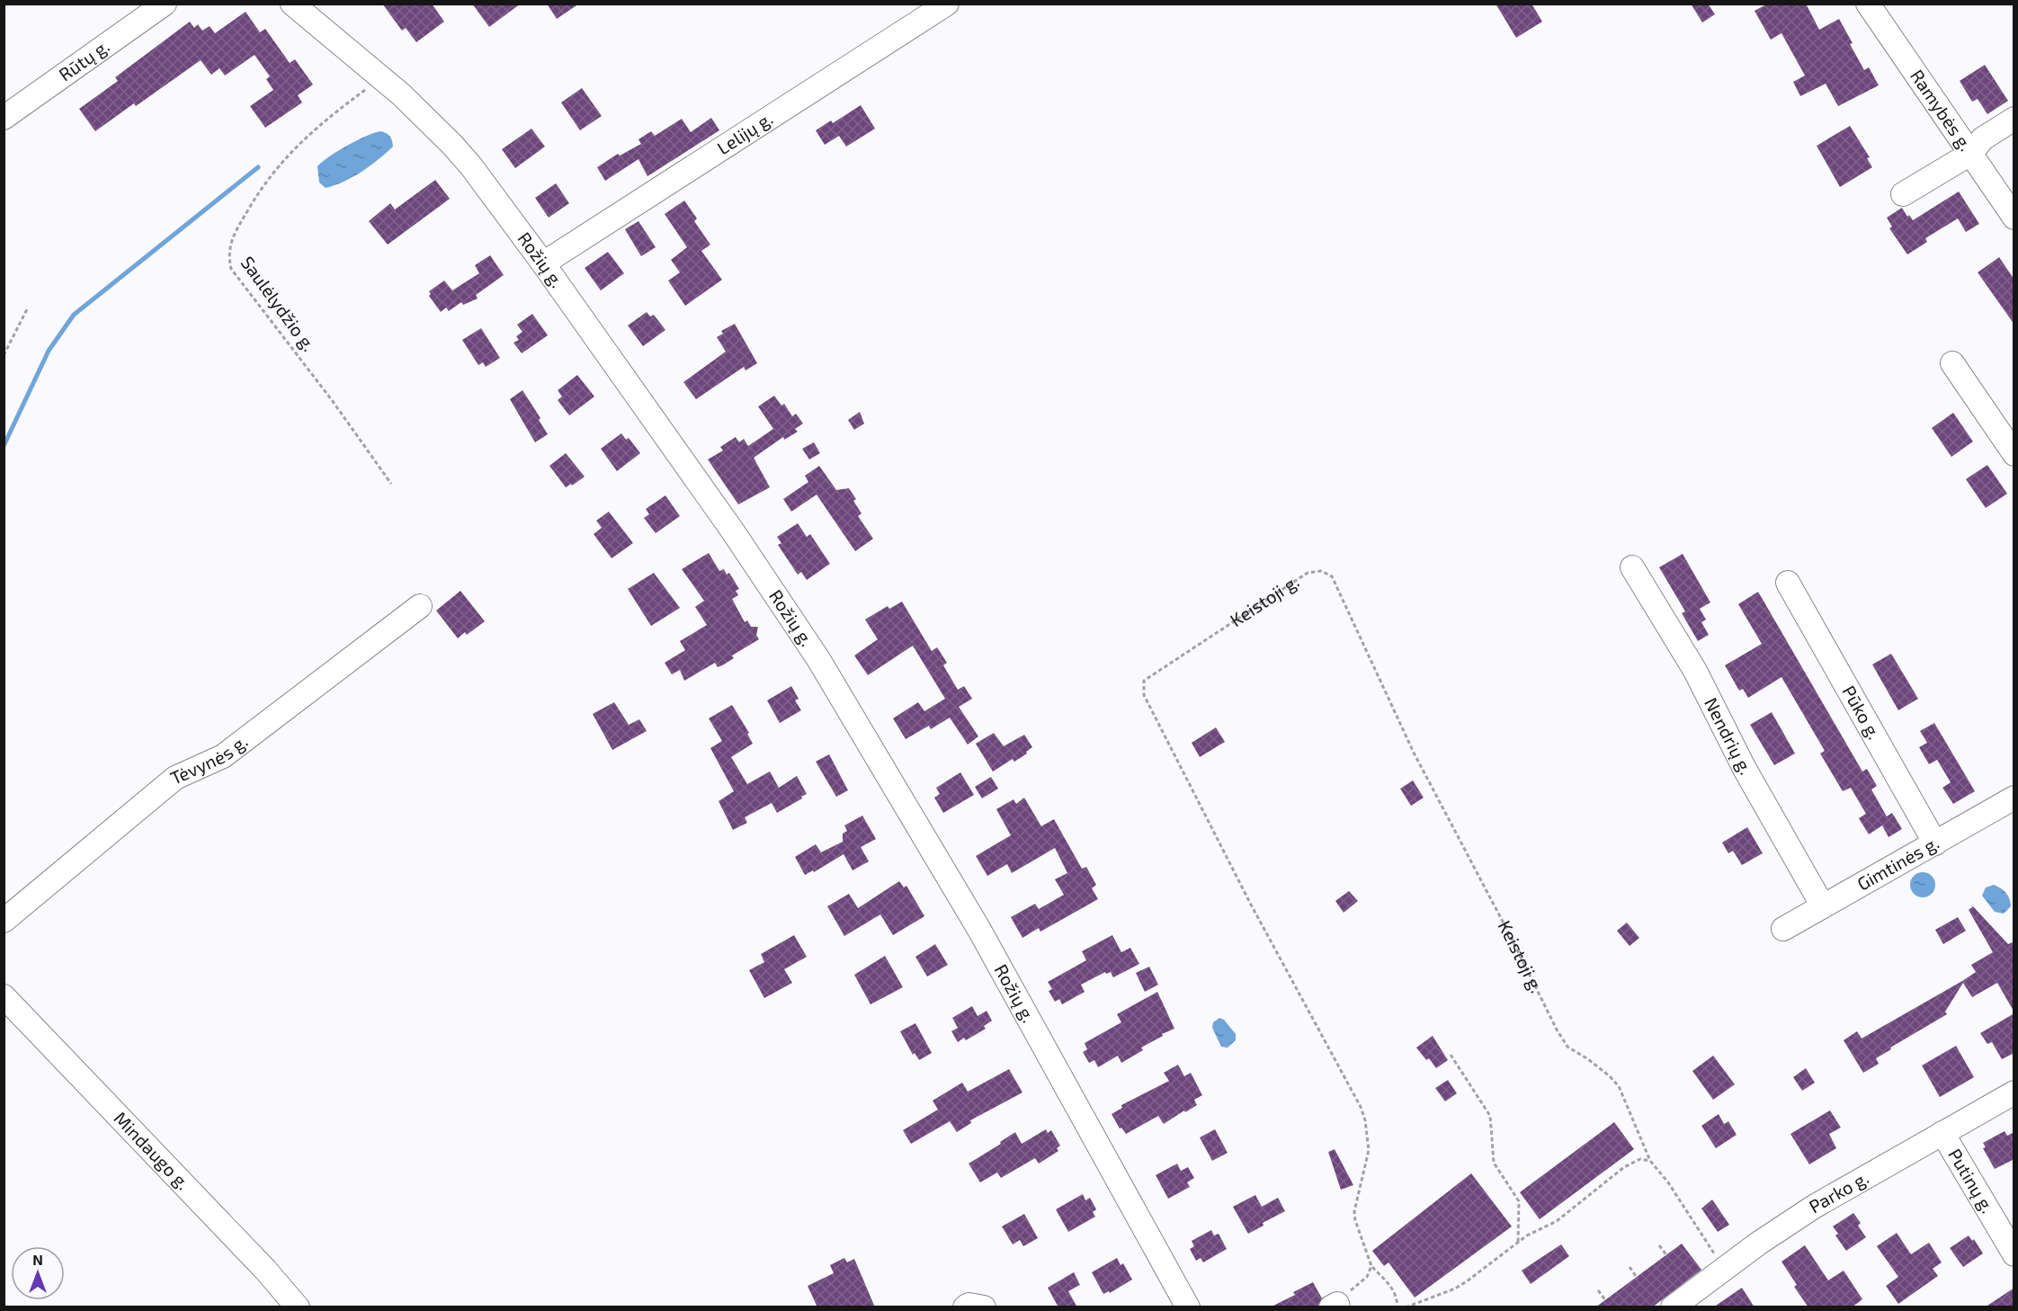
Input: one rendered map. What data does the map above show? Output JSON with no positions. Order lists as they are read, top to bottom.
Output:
{
  "streets": {
    "street": [
      "Rūtų g.",
      "Ramybės g.",
      "Lelijų g.",
      "Rožių g.",
      "Pūko g.",
      "Nendrių g.",
      "Tėvynės g.",
      "Gimtinės g.",
      "Mindaugo g.",
      "Putinų g.",
      "Parko g."
    ],
    "path": ["Saulėlydžio g.", "Keistoji g."]
  },
  "crossings": [
    ["Lelijų g.", "Rožių g."],
    ["Rožių g.", "Saulėlydžio g."],
    ["Keistoji g.", "Parko g."],
    ["Pūko g.", "Gimtinės g."],
    ["Nendrių g.", "Gimtinės g."],
    ["Putinų g.", "Parko g."]
  ],
  "north": "top"
}
